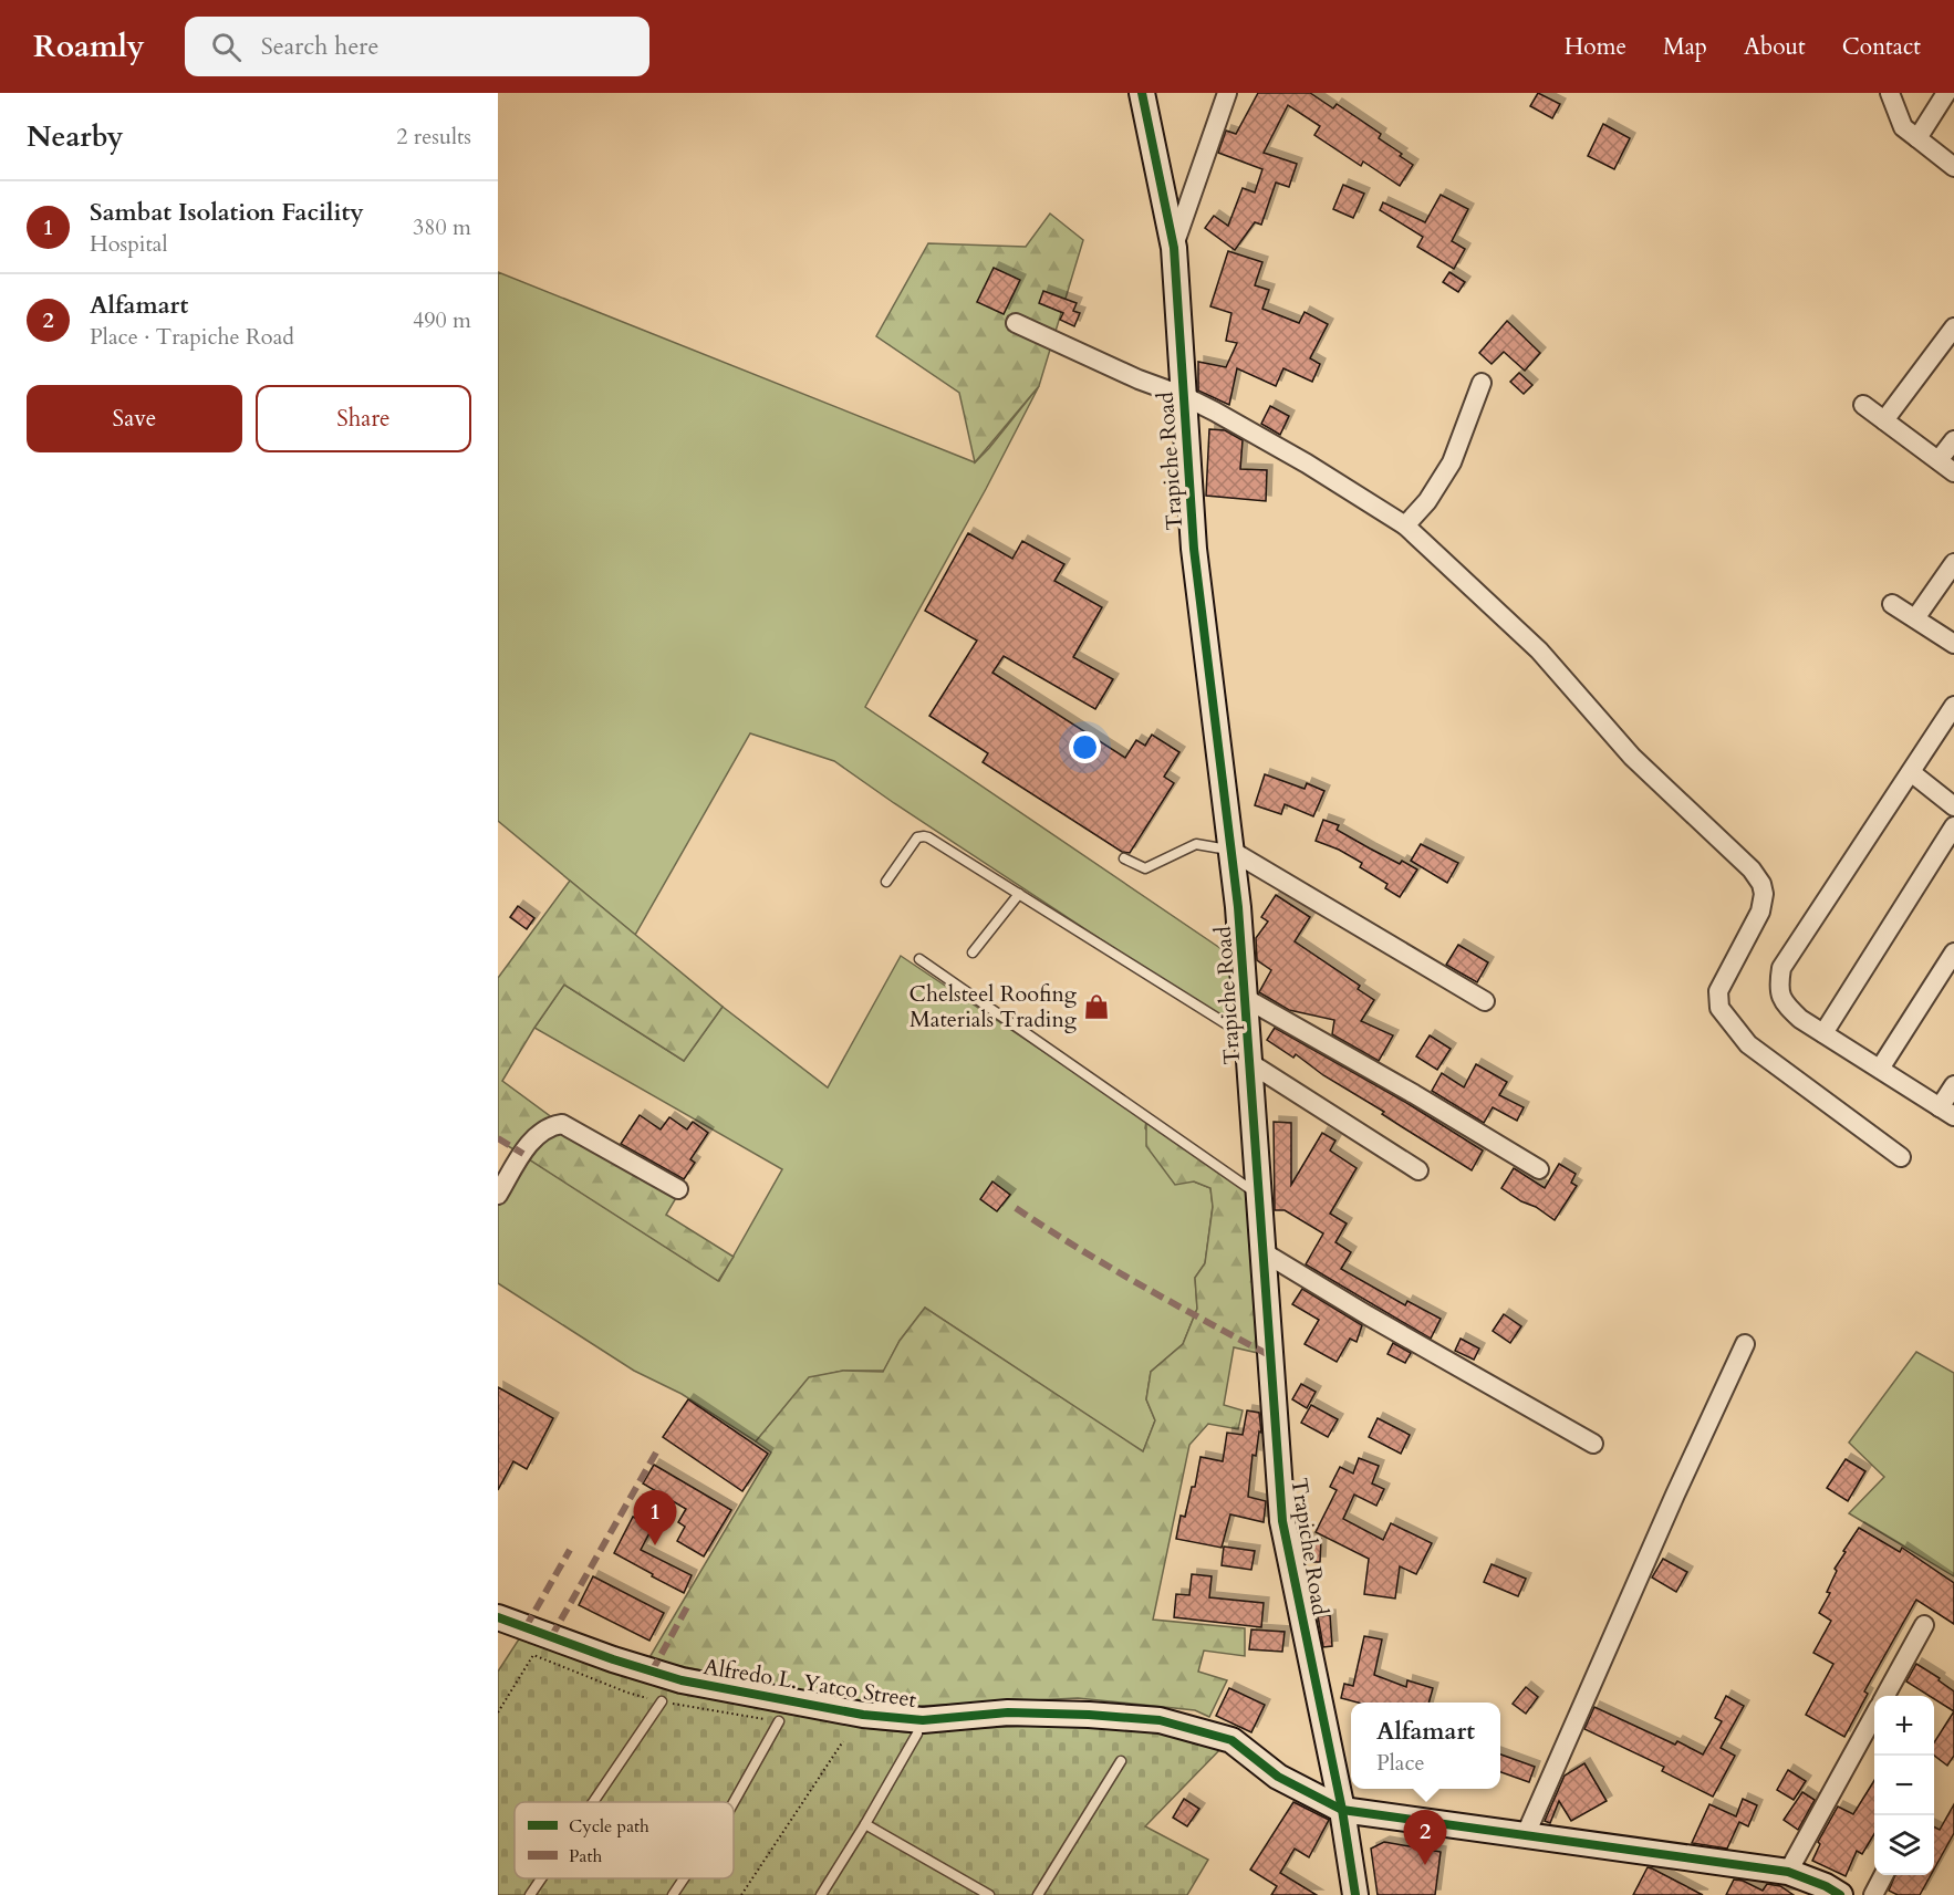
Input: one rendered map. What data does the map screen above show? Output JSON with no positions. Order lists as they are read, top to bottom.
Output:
{
  "streets": {
    "street": ["Trapiche Road", "Alfredo L. Yatco Street"]
  },
  "crossings": [
    ["Trapiche Road", "Alfredo L. Yatco Street"]
  ],
  "places": {
    "shop": ["Chelsteel Roofing Materials Trading"]
  },
  "legend": ["Cycle path", "Path"],
  "page": {
    "header": "Roamly",
    "search": "Search here",
    "nav": [
      "Home",
      "Map",
      "About",
      "Contact"
    ],
    "heading": ["Nearby", "2 results"],
    "list": [
      {
        "mark": "1",
        "name": "Sambat Isolation Facility",
        "note": "Hospital",
        "value": "380 m"
      },
      {
        "mark": "2",
        "name": "Alfamart",
        "note": "Place · Trapiche Road",
        "value": "490 m"
      }
    ],
    "buttons": ["Save", "Share"],
    "pins": ["1", "2"],
    "map_buttons": ["+", "−"],
    "popup": ["Alfamart", "Place"]
  }
}
